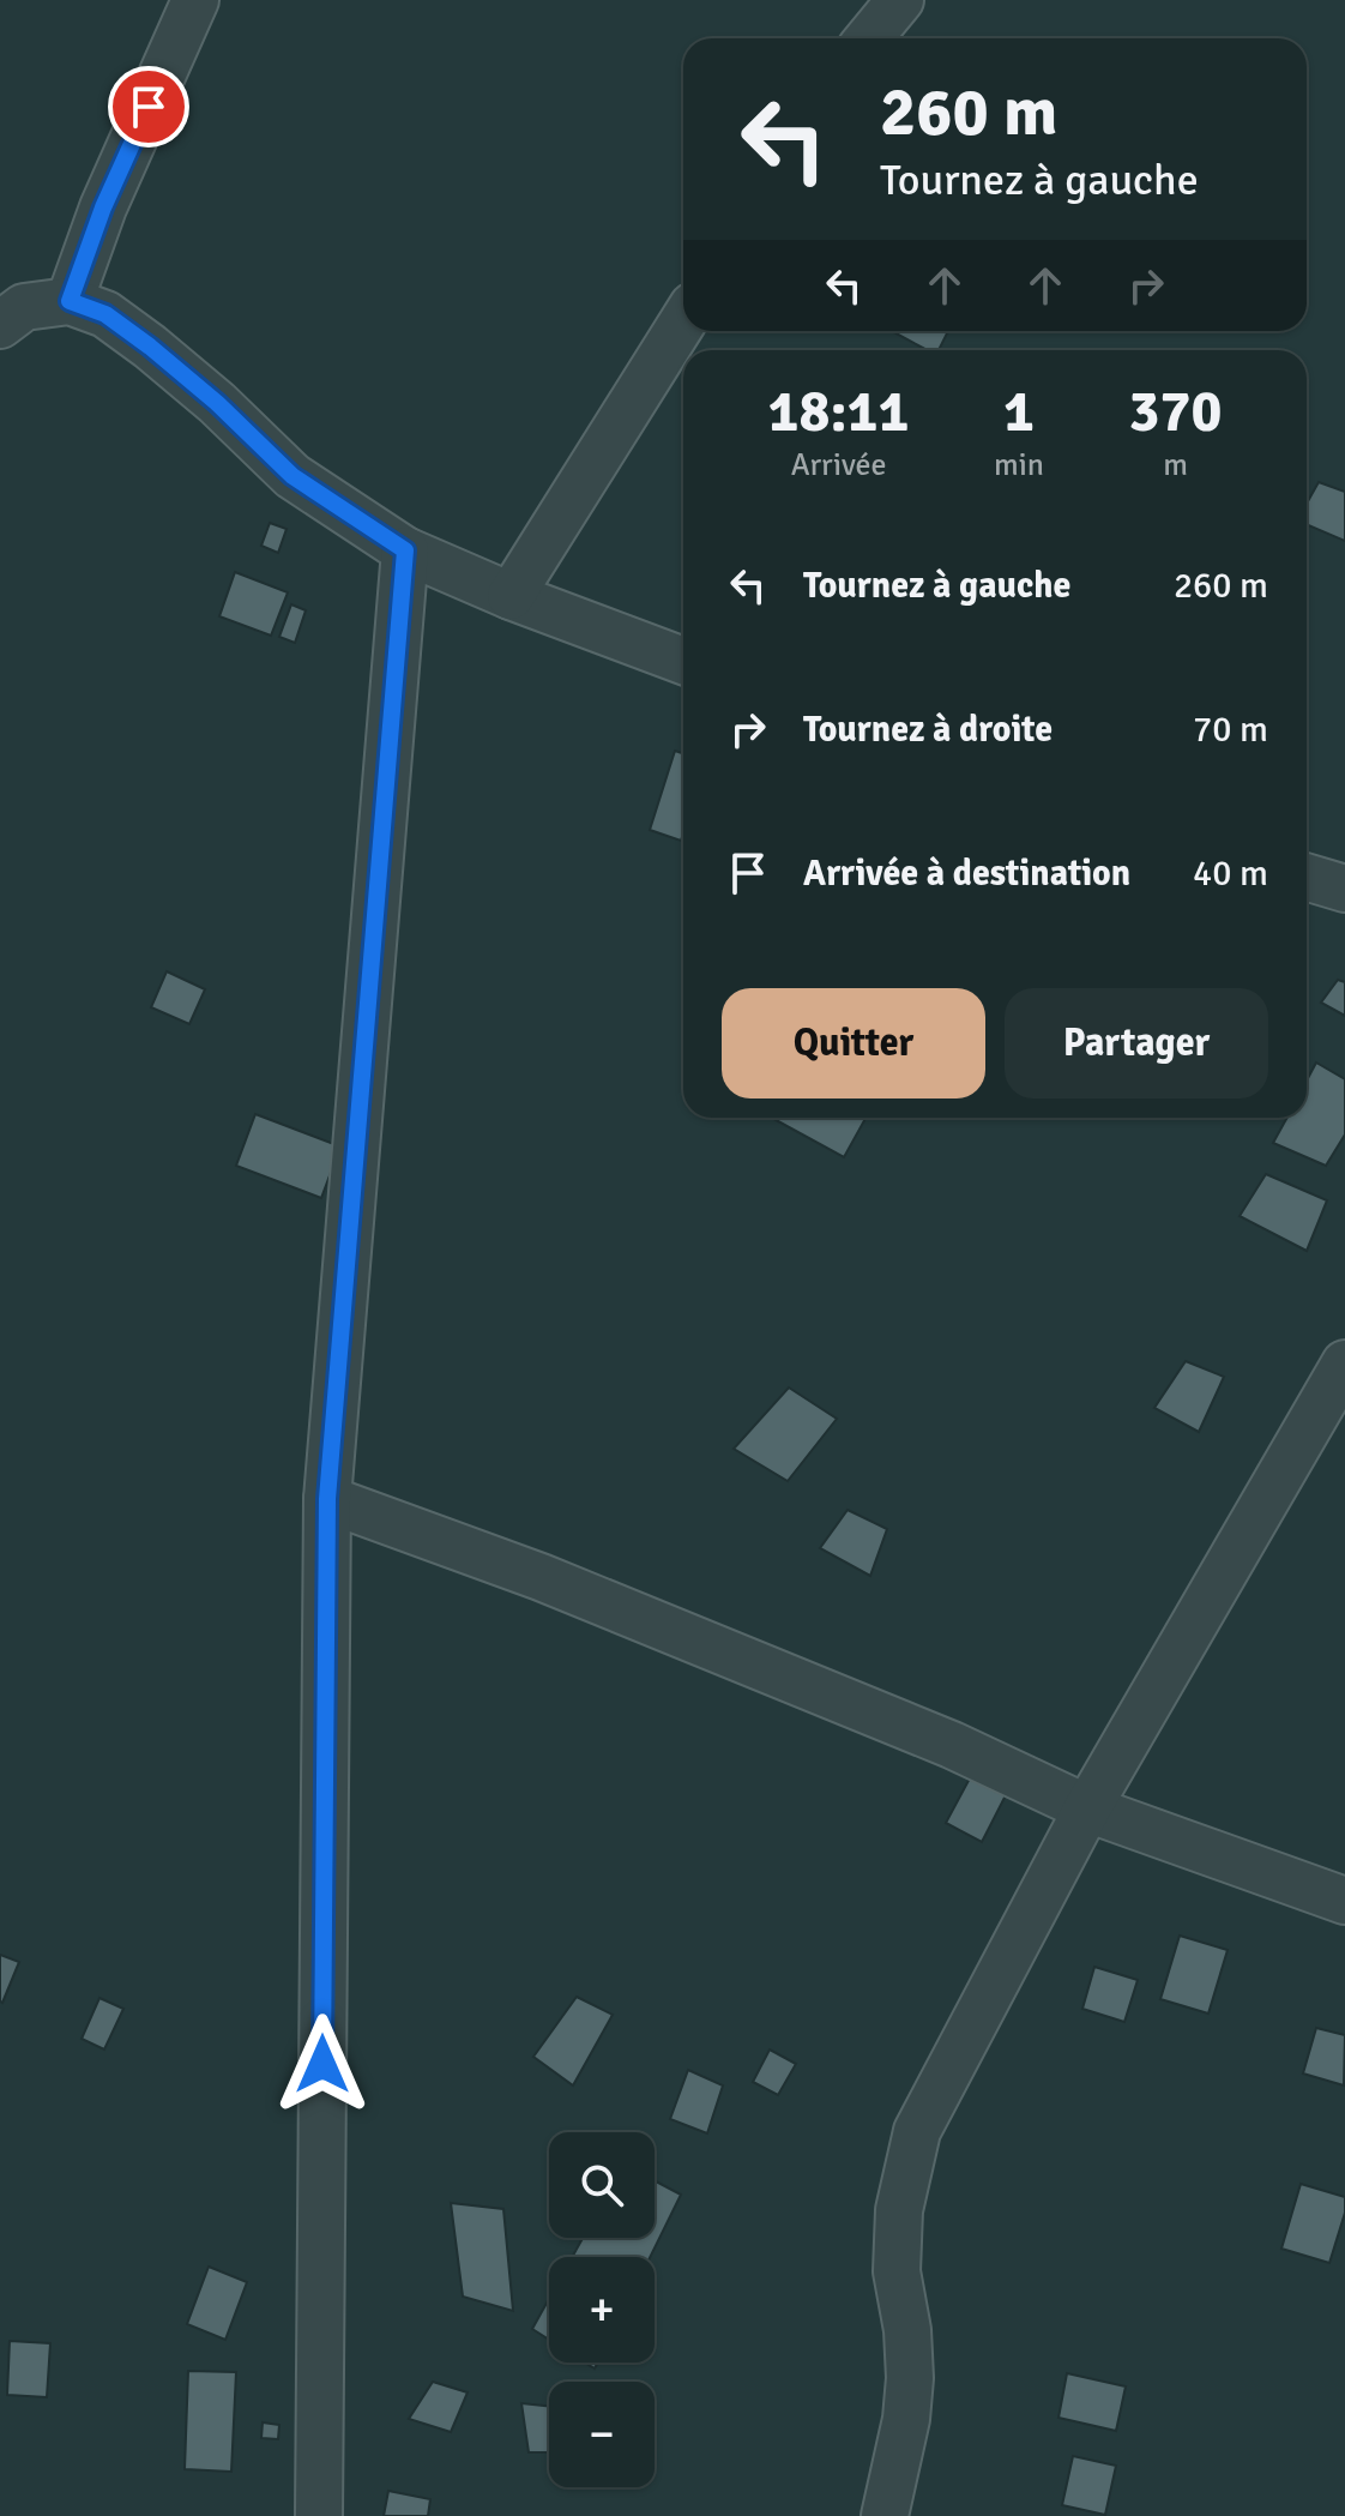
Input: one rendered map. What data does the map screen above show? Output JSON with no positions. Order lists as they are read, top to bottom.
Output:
{
  "page": {
    "turn": ["260 m", "Tournez à gauche"],
    "eta": [
      "18:11",
      "Arrivée",
      "1",
      "min",
      "370",
      "m"
    ],
    "list": [
      {
        "name": "Tournez à gauche",
        "value": "260 m"
      },
      {
        "name": "Tournez à droite",
        "value": "70 m"
      },
      {
        "name": "Arrivée à destination",
        "value": "40 m"
      }
    ],
    "buttons": ["Quitter", "Partager"],
    "map_buttons": ["+", "−"]
  }
}
